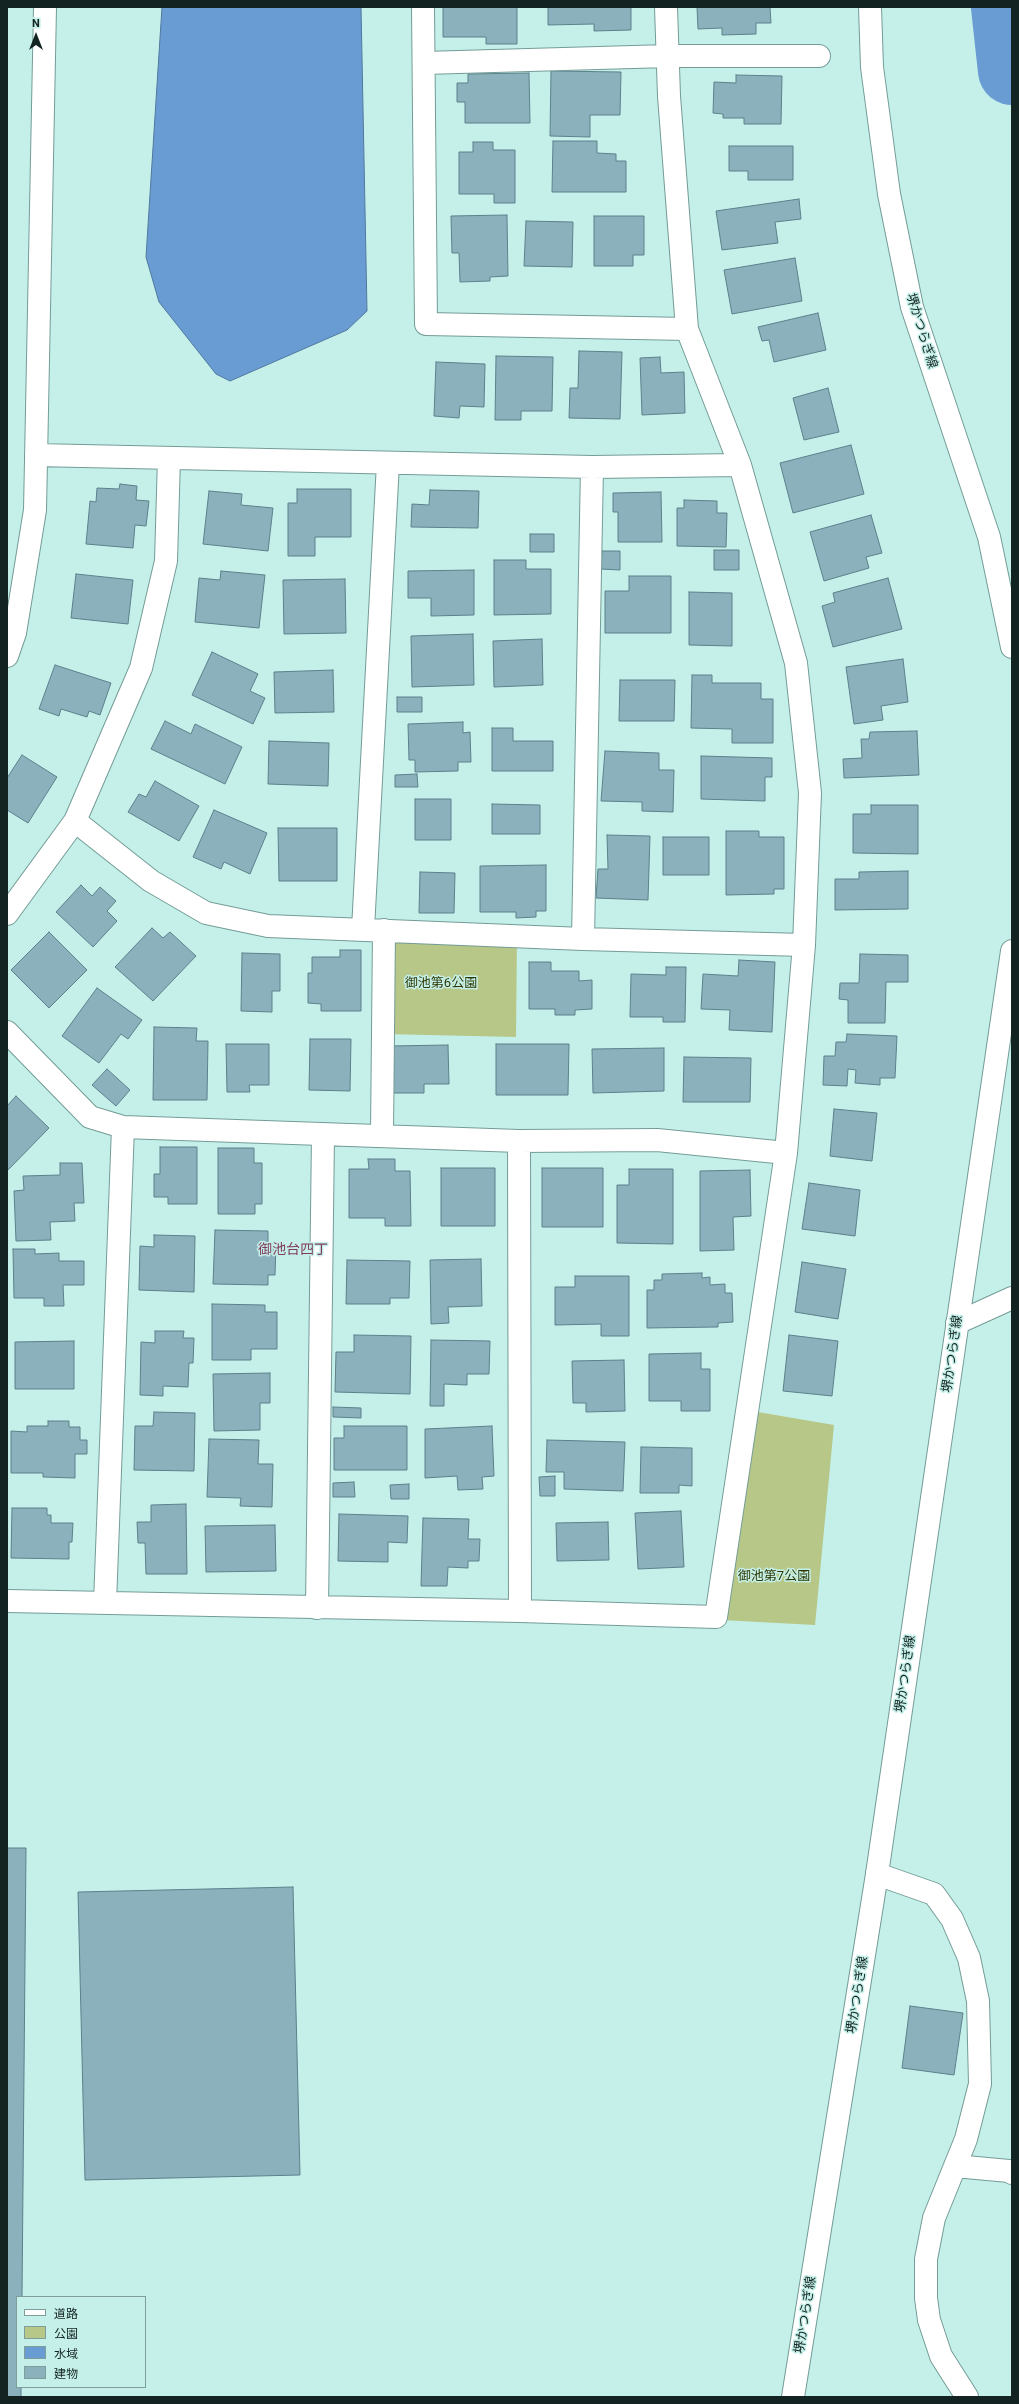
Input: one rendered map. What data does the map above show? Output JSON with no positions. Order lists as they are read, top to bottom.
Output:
{
  "streets": {
    "street": ["堺かつらぎ線"]
  },
  "districts": ["御池台四丁"],
  "parks": ["御池第6公園", "御池第7公園"],
  "legend": [
    "道路",
    "公園",
    "水域",
    "建物"
  ],
  "north": "top"
}
